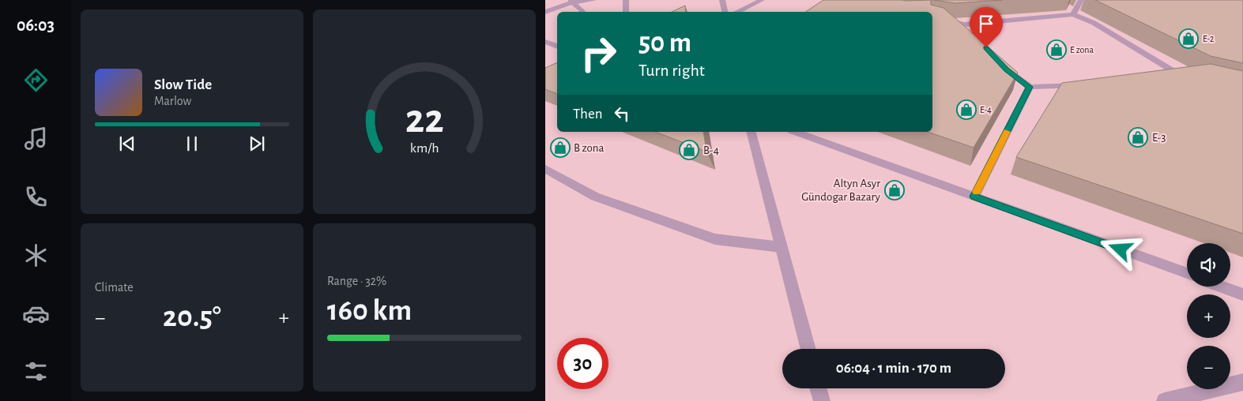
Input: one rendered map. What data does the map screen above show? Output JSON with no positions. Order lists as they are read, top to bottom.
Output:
{
  "places": {
    "shop": [
      "E-2",
      "E zona",
      "E-4",
      "E-3",
      "B zona",
      "B-4",
      "Altyn Asyr Gündogar Bazary"
    ]
  },
  "page": {
    "tabs": "06:03",
    "turn": ["50 m", "Turn right"],
    "song": ["Slow Tide", "Marlow"],
    "then": "Then",
    "tile": [
      "Climate",
      ["Range · 32%", "160 km"]
    ],
    "map_buttons": ["+", "−"],
    "heat": ["−", "20.5°", "+"],
    "limit": "30",
    "trip": "06:04 · 1 min · 170 m",
    "gauge": ["22", "km/h"]
  }
}
